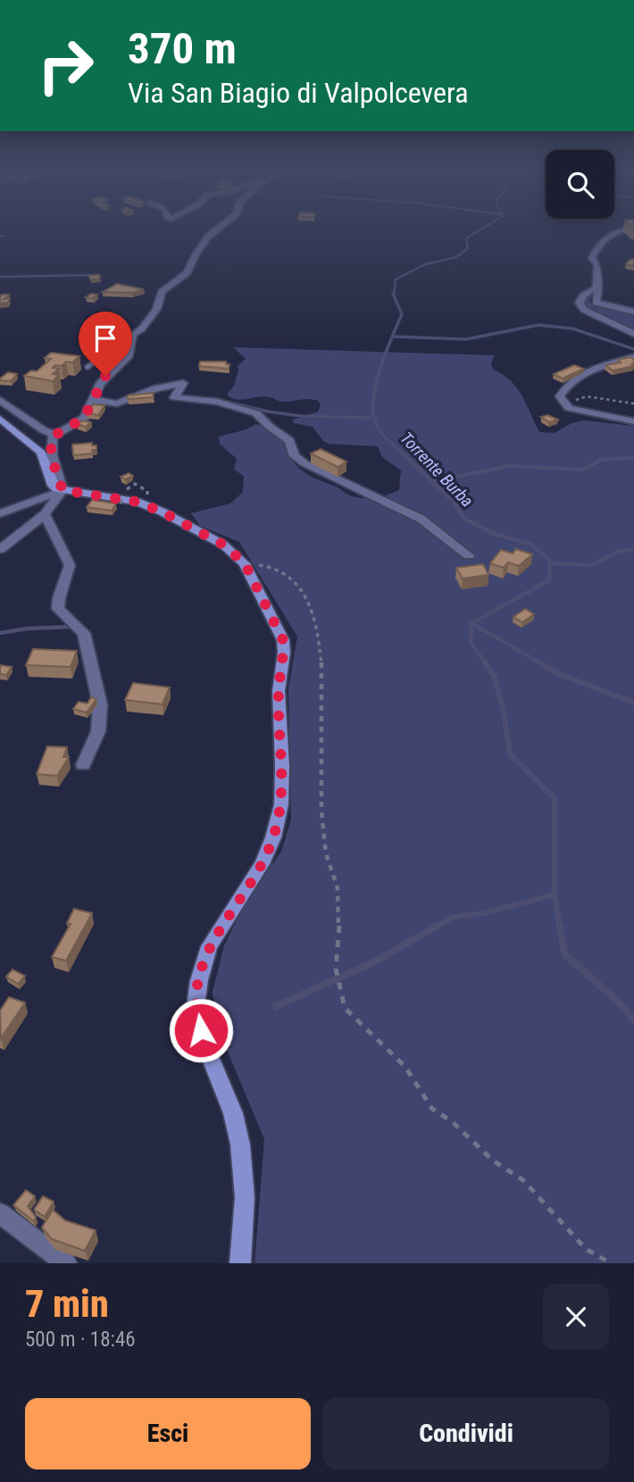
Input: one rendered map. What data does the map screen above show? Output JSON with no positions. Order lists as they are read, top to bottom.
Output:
{
  "water": ["Torrente Burba"],
  "page": {
    "turn": ["370 m", "Via San Biagio di Valpolcevera"],
    "heading": ["7 min", "500 m · 18:46"],
    "buttons": ["Esci", "Condividi"]
  }
}
